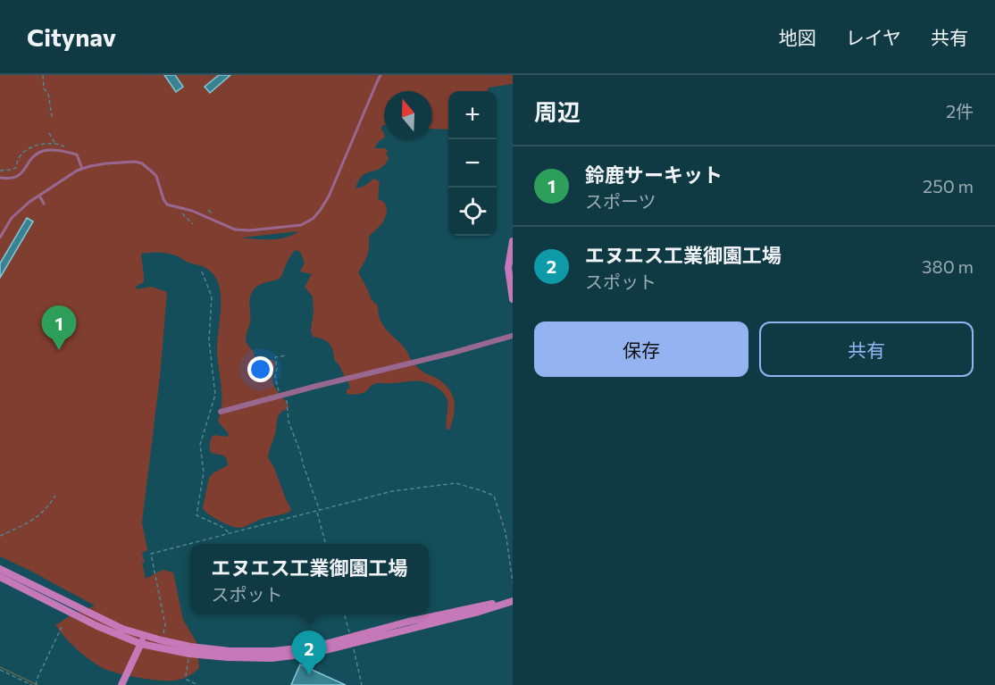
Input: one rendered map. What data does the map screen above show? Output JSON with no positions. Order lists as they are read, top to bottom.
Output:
{
  "north": "top",
  "page": {
    "header": "Citynav",
    "nav": ["地図", "レイヤ", "共有"],
    "heading": ["周辺", "2件"],
    "map_buttons": ["+", "−"],
    "list": [
      {
        "mark": "1",
        "name": "鈴鹿サーキット",
        "note": "スポーツ",
        "value": "250 m"
      },
      {
        "mark": "2",
        "name": "エヌエス工業御園工場",
        "note": "スポット",
        "value": "380 m"
      }
    ],
    "pins": ["1", "2"],
    "buttons": ["保存", "共有"],
    "popup": ["エヌエス工業御園工場", "スポット"]
  }
}
